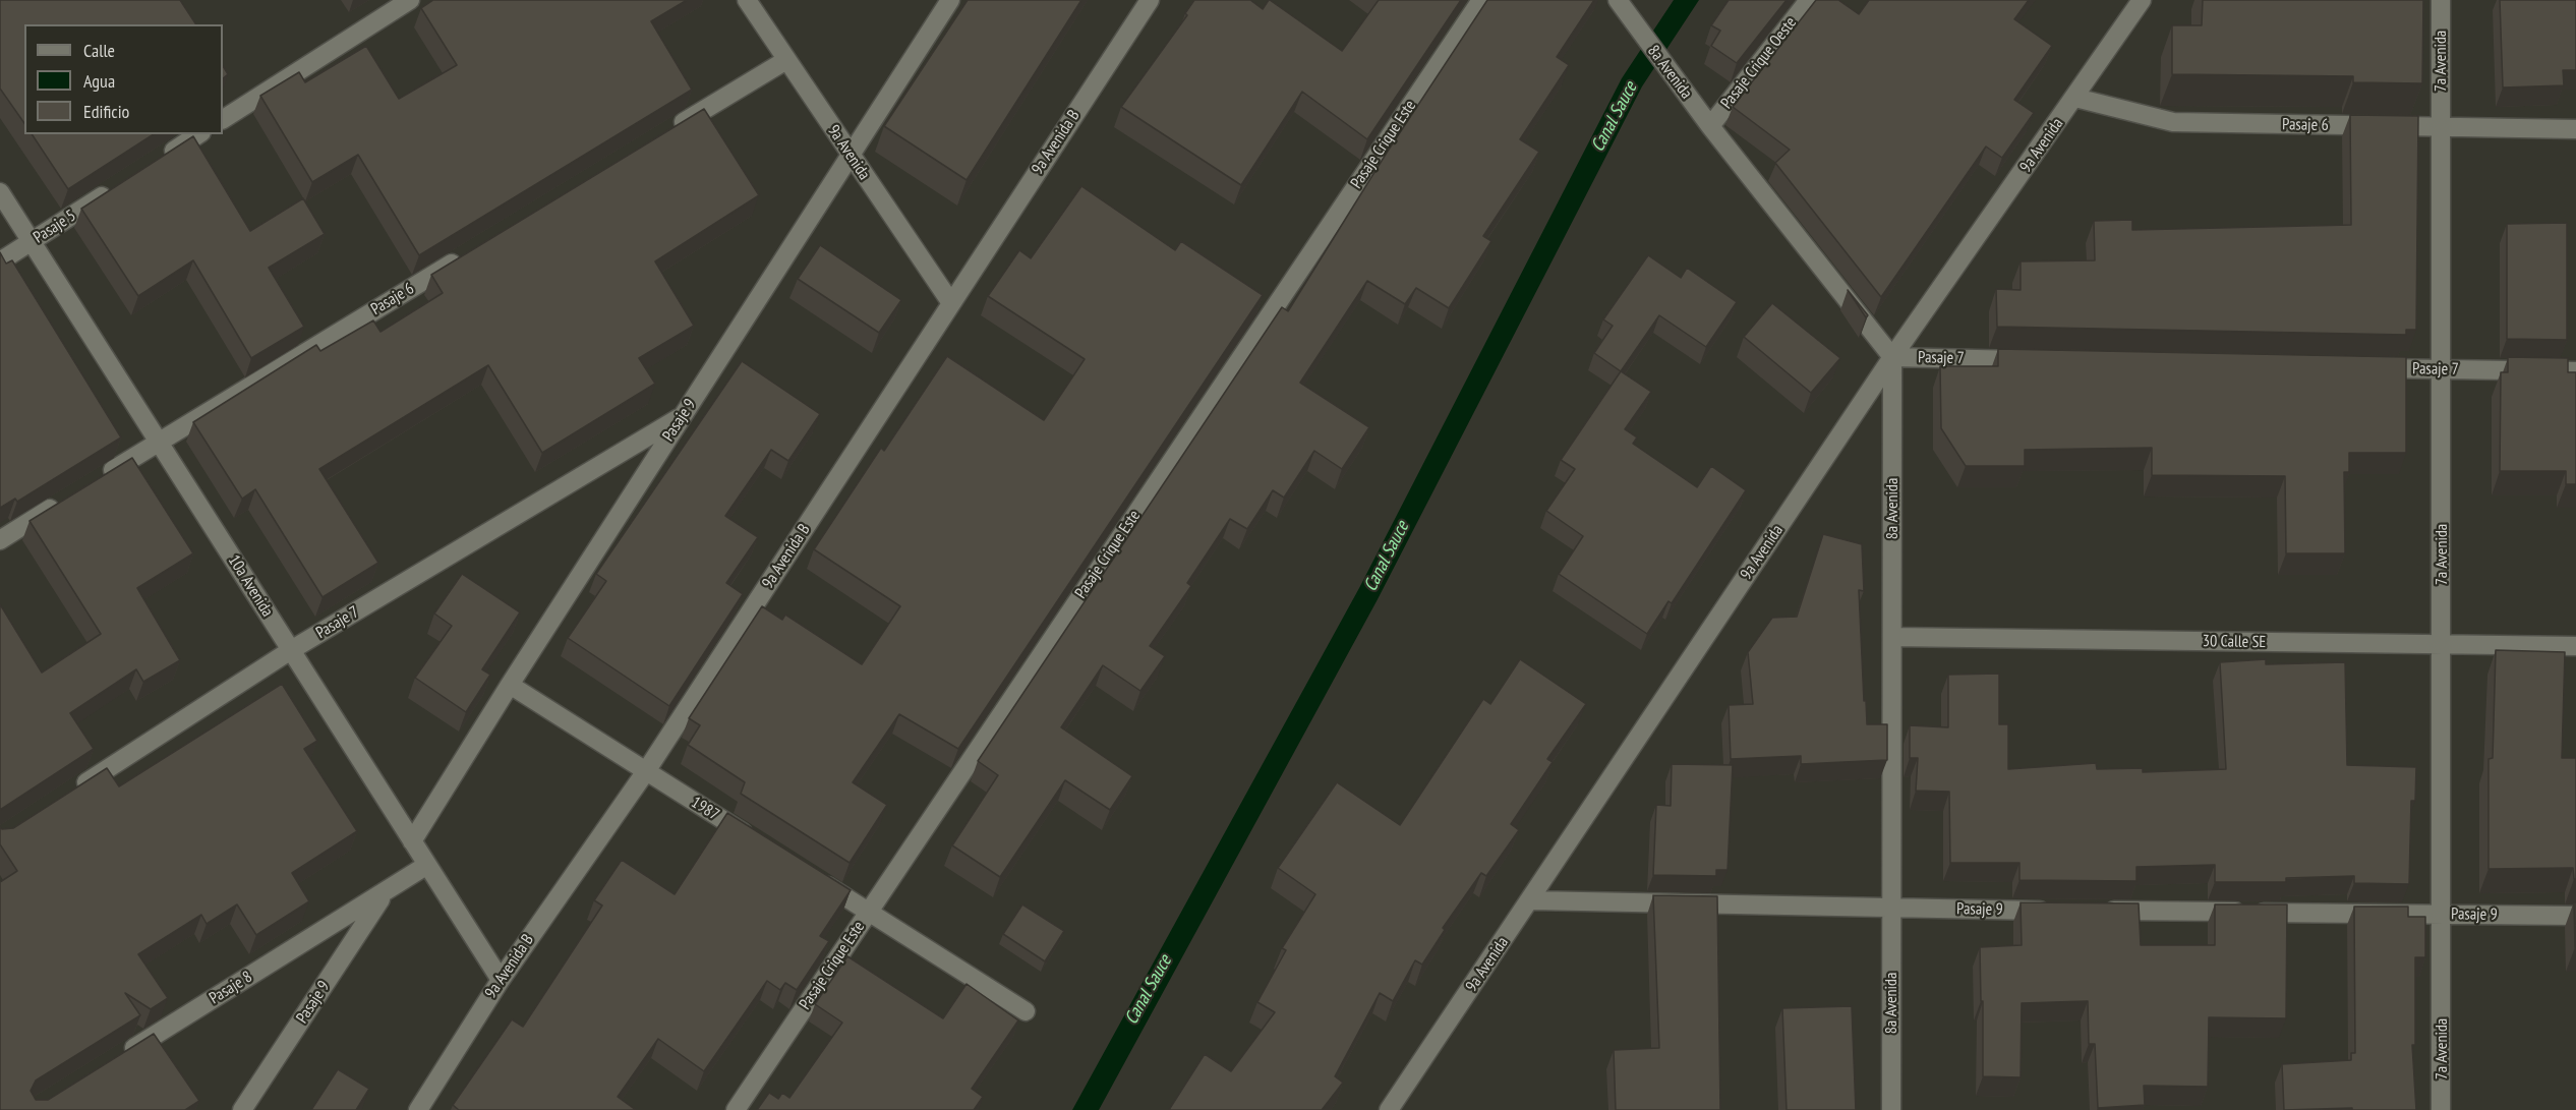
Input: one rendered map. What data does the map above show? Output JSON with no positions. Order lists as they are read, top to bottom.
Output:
{
  "streets": {
    "street": [
      "7a Avenida",
      "Pasaje Crique Oeste",
      "8a Avenida",
      "Pasaje 6",
      "9a Avenida B",
      "Pasaje Crique Este",
      "9a Avenida",
      "Pasaje 5",
      "Pasaje 7",
      "Pasaje 9",
      "10a Avenida",
      "30 Calle SE",
      "1987",
      "Pasaje 8"
    ]
  },
  "crossings": [
    ["7a Avenida", "Pasaje 6"],
    ["7a Avenida", "Pasaje 7"],
    ["7a Avenida", "Pasaje 9"],
    ["7a Avenida", "30 Calle SE"],
    ["Pasaje Crique Oeste", "8a Avenida"],
    ["8a Avenida", "9a Avenida"],
    ["8a Avenida", "Pasaje 7"],
    ["8a Avenida", "Pasaje 9"],
    ["8a Avenida", "30 Calle SE"],
    ["Pasaje 6", "9a Avenida"],
    ["Pasaje 6", "10a Avenida"],
    ["9a Avenida B", "9a Avenida"],
    ["9a Avenida B", "10a Avenida"],
    ["9a Avenida B", "1987"],
    ["9a Avenida", "Pasaje 7"],
    ["9a Avenida", "Pasaje 9"],
    ["Pasaje 5", "10a Avenida"],
    ["Pasaje 7", "Pasaje 9"],
    ["Pasaje 7", "10a Avenida"],
    ["Pasaje 9", "10a Avenida"],
    ["Pasaje 9", "1987"],
    ["Pasaje 9", "Pasaje 8"],
    ["10a Avenida", "Pasaje 8"]
  ],
  "water": ["Canal Sauce"],
  "legend": ["Calle", "Agua", "Edificio"]
}
